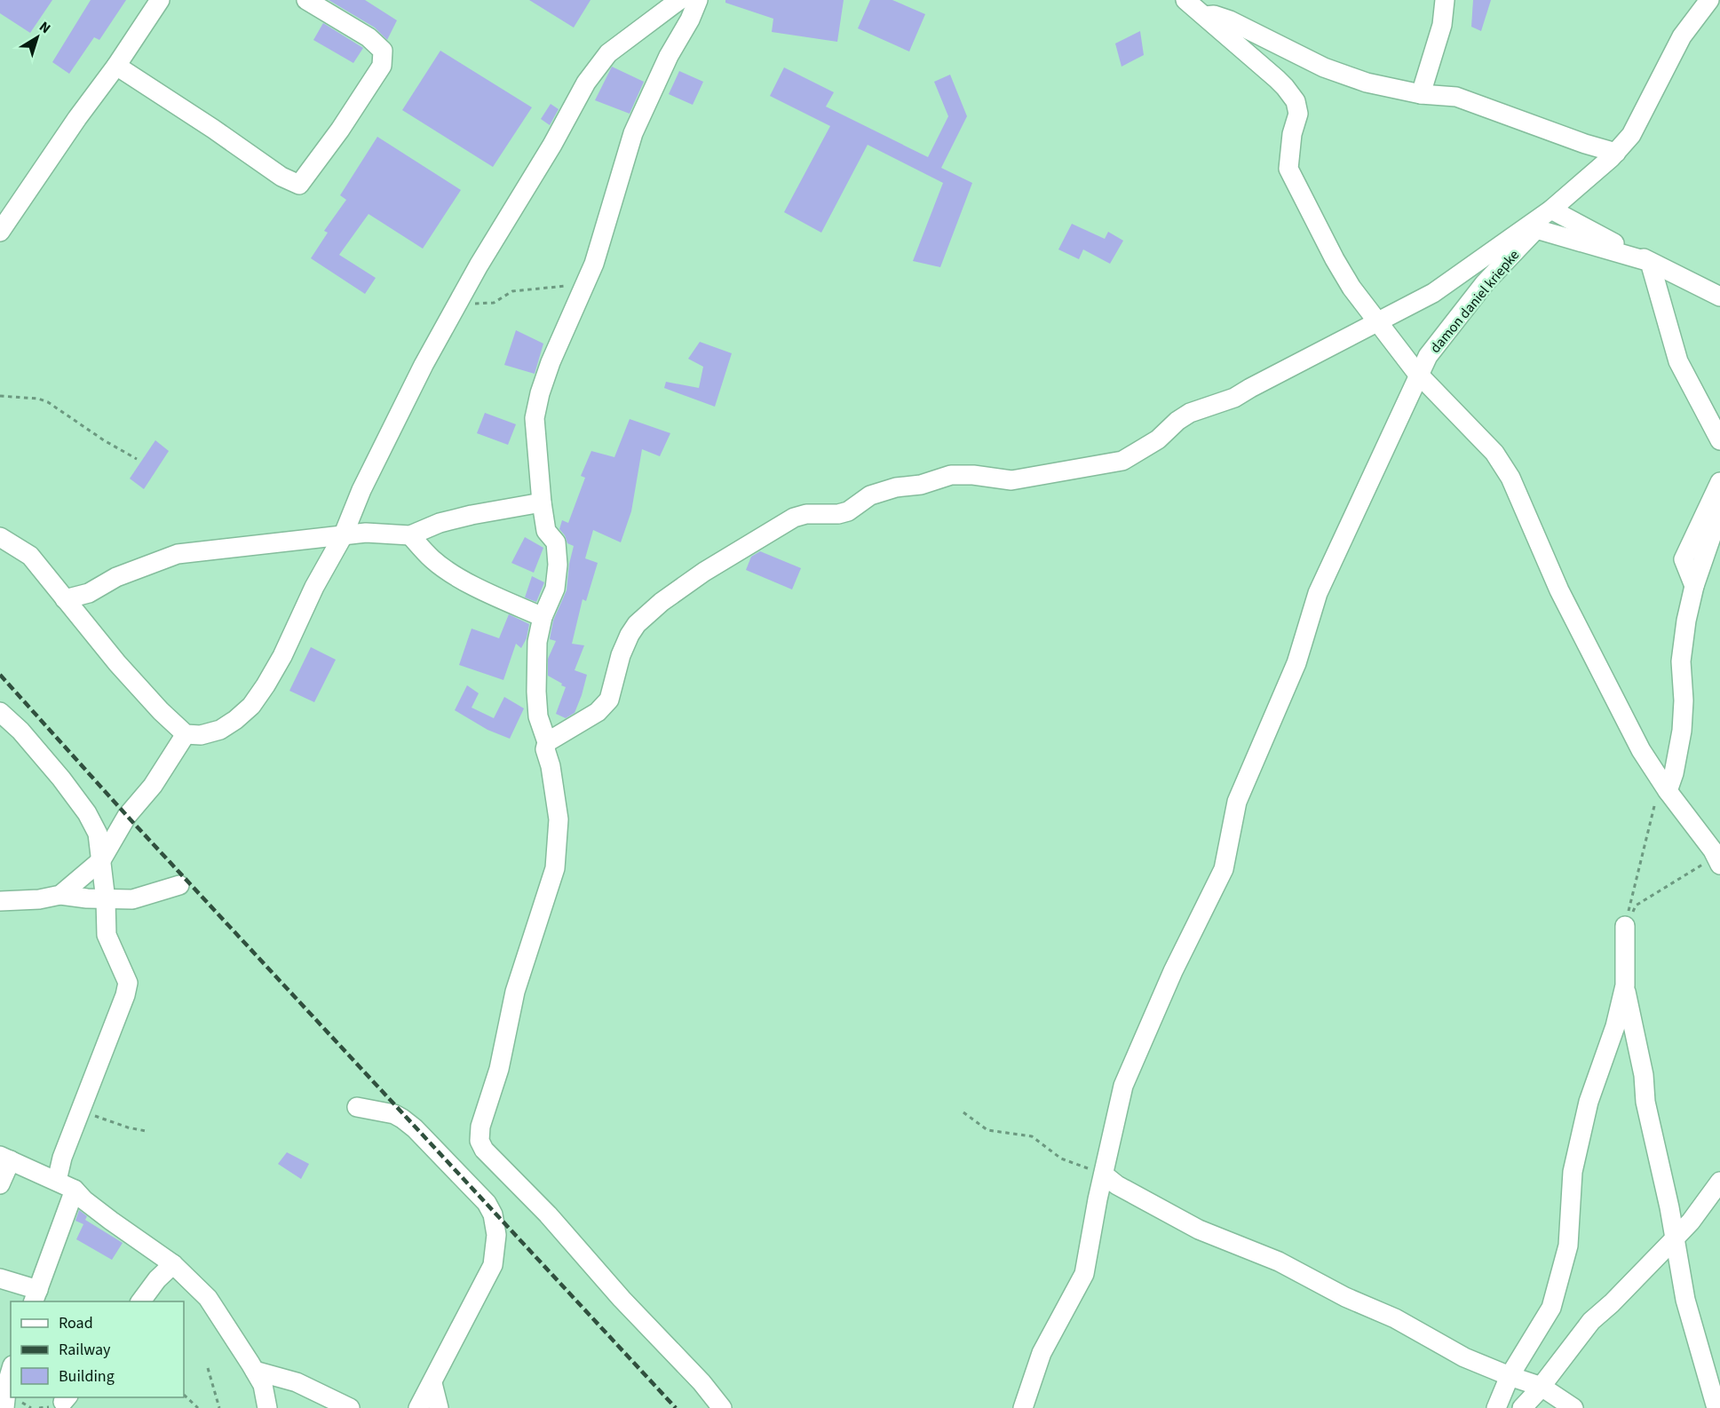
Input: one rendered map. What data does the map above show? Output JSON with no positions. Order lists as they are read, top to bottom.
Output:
{
  "streets": {
    "street": ["damon daniel kriepke"]
  },
  "legend": ["Road", "Railway", "Building"],
  "north": "top right"
}
